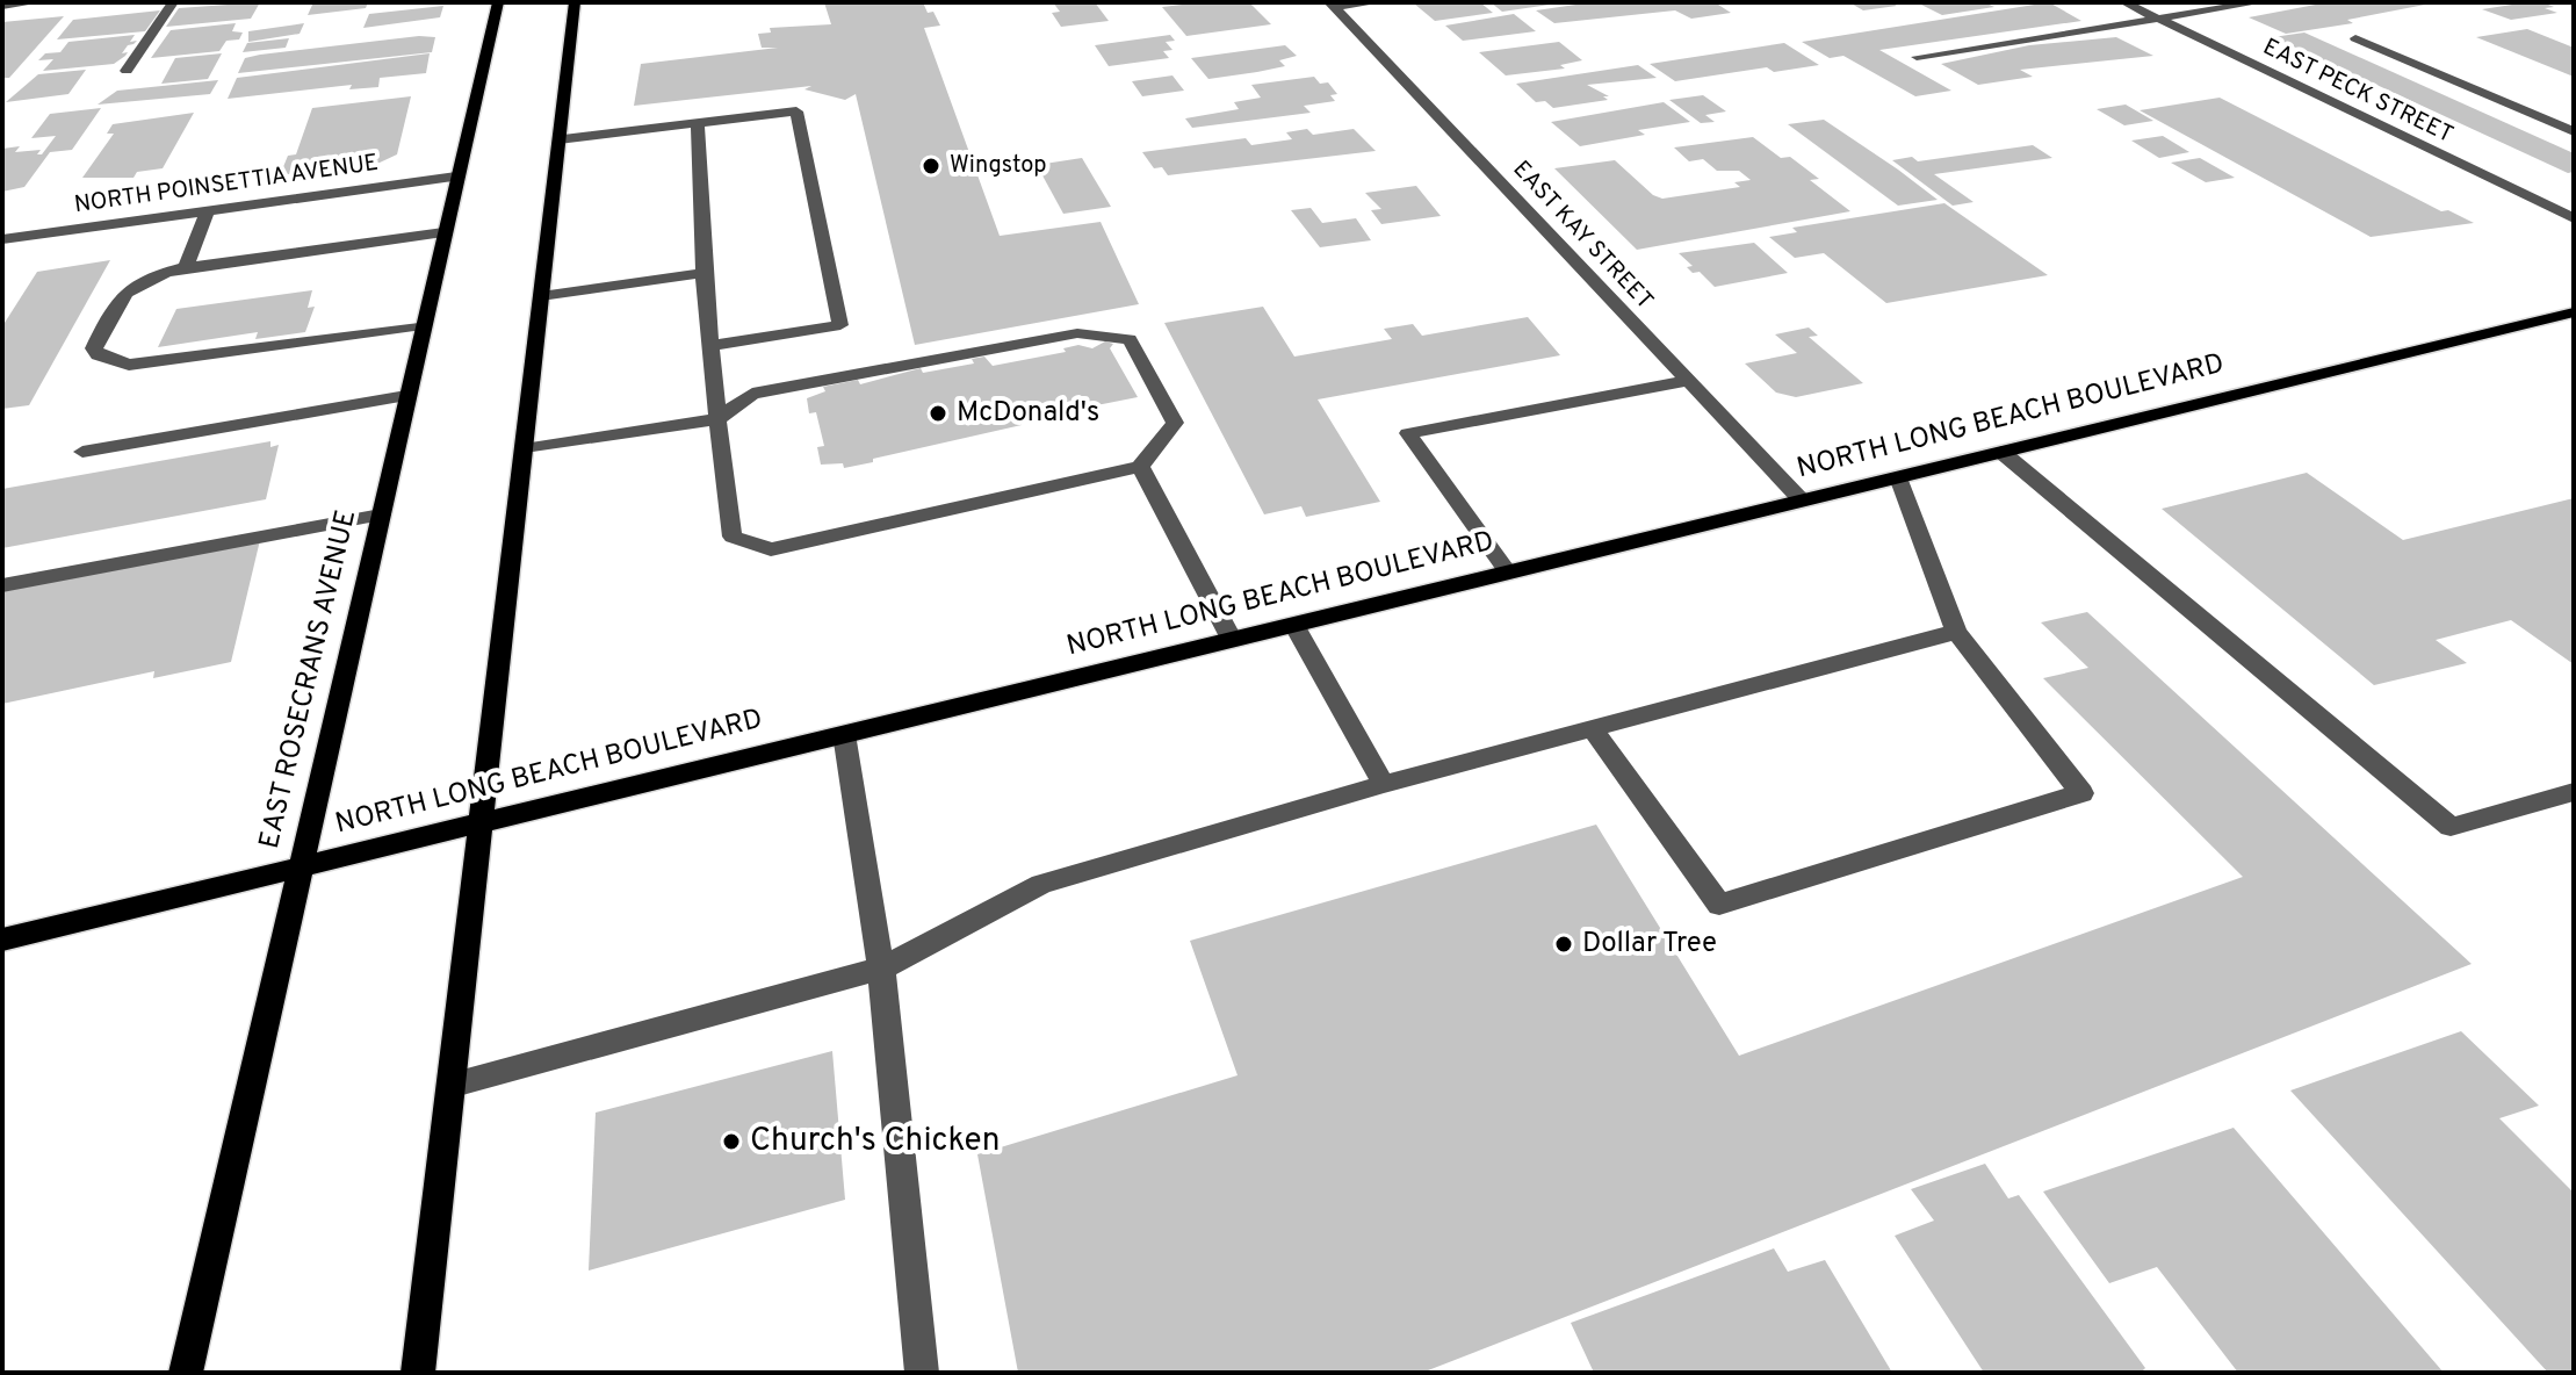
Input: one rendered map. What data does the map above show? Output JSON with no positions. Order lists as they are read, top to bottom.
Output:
{
  "streets": {
    "main road": ["NORTH LONG BEACH BOULEVARD", "EAST ROSECRANS AVENUE"],
    "street": ["EAST PECK STREET", "NORTH POINSETTIA AVENUE", "EAST KAY STREET"]
  },
  "crossings": [
    ["NORTH POINSETTIA AVENUE", "EAST ROSECRANS AVENUE"],
    ["EAST KAY STREET", "NORTH LONG BEACH BOULEVARD"],
    ["NORTH LONG BEACH BOULEVARD", "EAST ROSECRANS AVENUE"]
  ],
  "places": [
    "Wingstop",
    "McDonald's",
    "Dollar Tree",
    "Church's Chicken"
  ]
}
